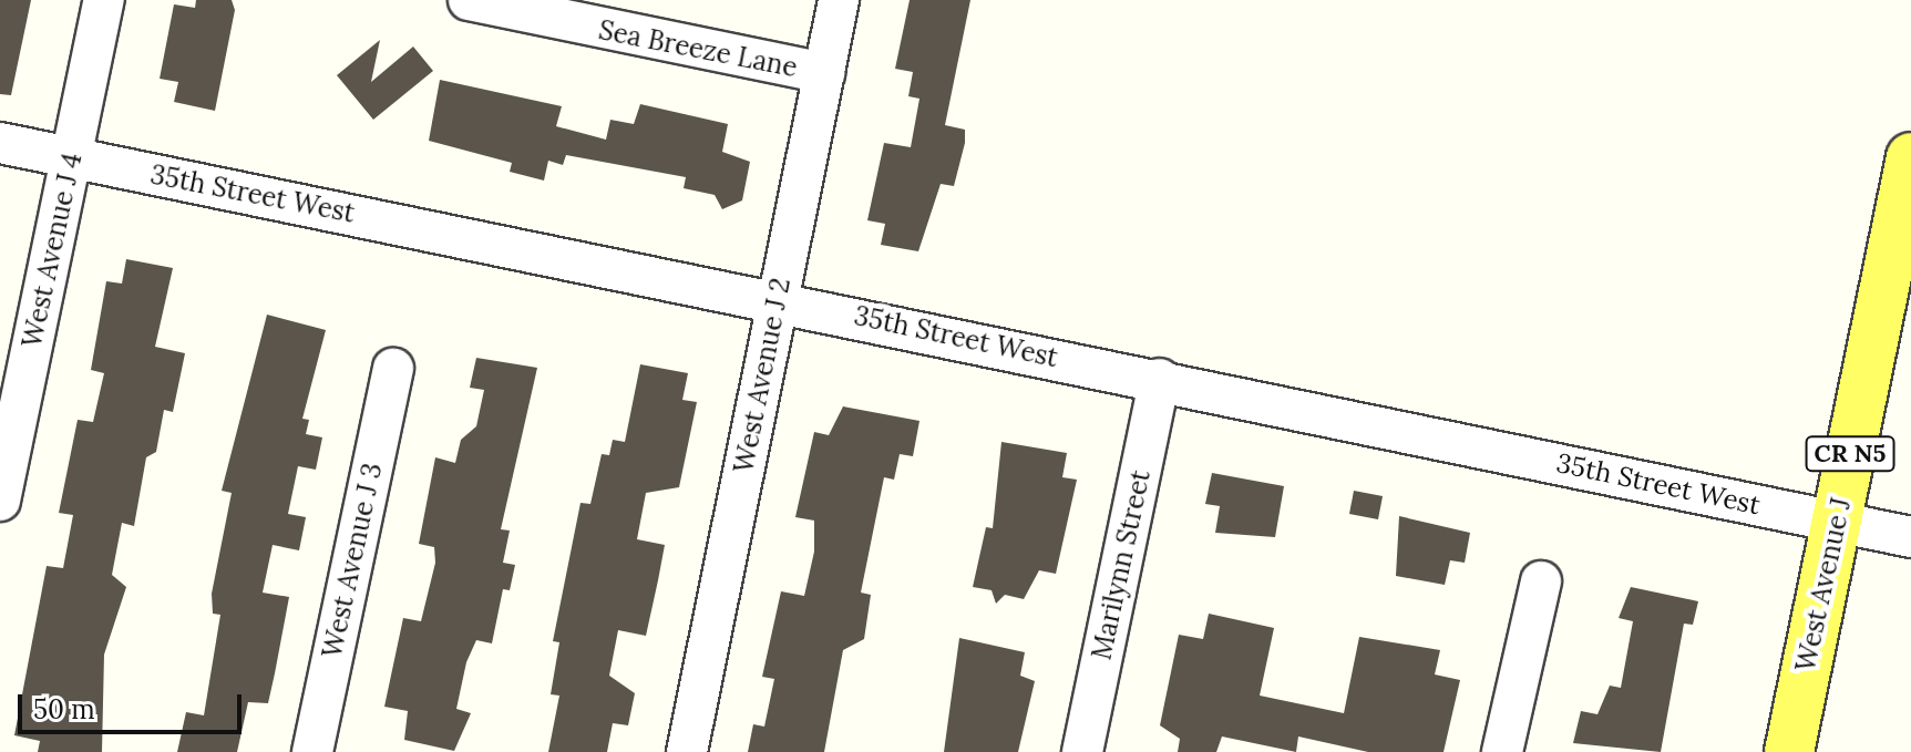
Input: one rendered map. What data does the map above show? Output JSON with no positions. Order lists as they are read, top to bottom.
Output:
{
  "streets": {
    "main road": ["CR N5", "West Avenue J"],
    "street": [
      "Sea Breeze Lane",
      "35th Street West",
      "West Avenue J 4",
      "West Avenue J 2",
      "West Avenue J 3",
      "Marilynn Street"
    ]
  },
  "crossings": [
    ["Sea Breeze Lane", "West Avenue J 2"],
    ["35th Street West", "West Avenue J 4"],
    ["35th Street West", "West Avenue J 2"],
    ["35th Street West", "Marilynn Street"],
    ["35th Street West", "West Avenue J"]
  ],
  "scale_bar": "50 m"
}
